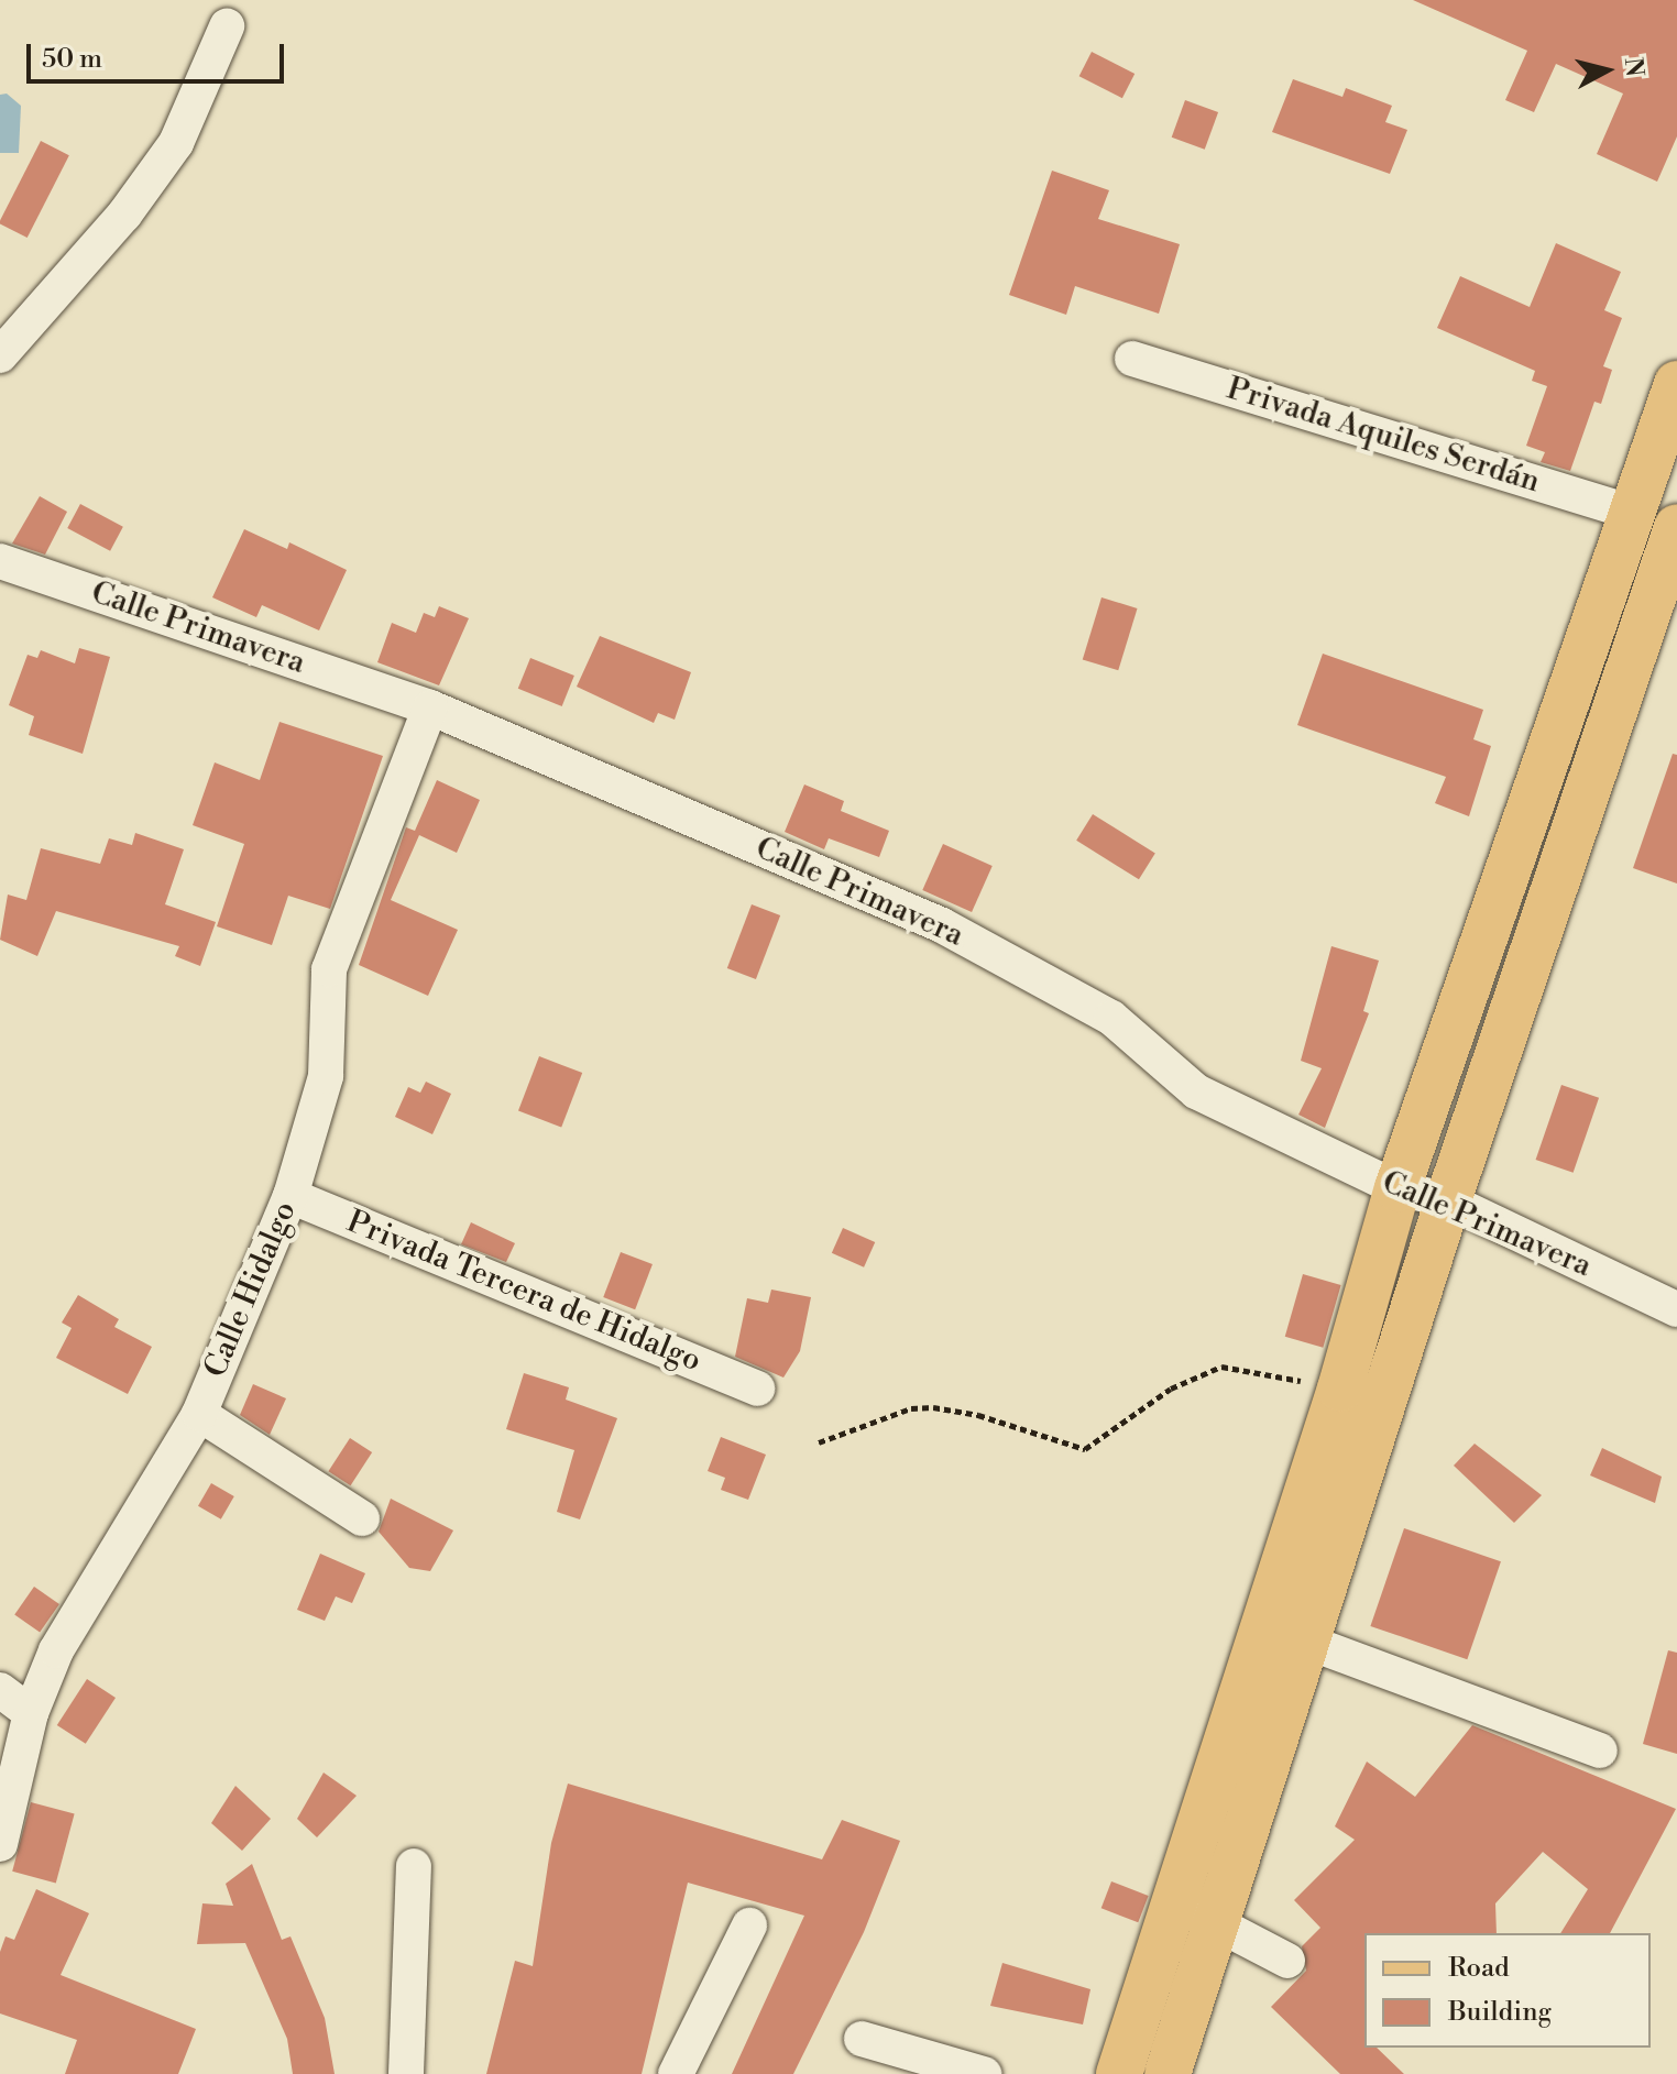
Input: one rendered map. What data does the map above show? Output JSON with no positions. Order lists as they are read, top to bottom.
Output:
{
  "streets": {
    "street": [
      "Privada Aquiles Serdán",
      "Calle Primavera",
      "Calle Hidalgo",
      "Privada Tercera de Hidalgo"
    ]
  },
  "crossings": [
    ["Calle Primavera", "Calle Hidalgo"],
    ["Calle Hidalgo", "Privada Tercera de Hidalgo"]
  ],
  "legend": ["Road", "Building"],
  "scale_bar": "50 m",
  "north": "right"
}
